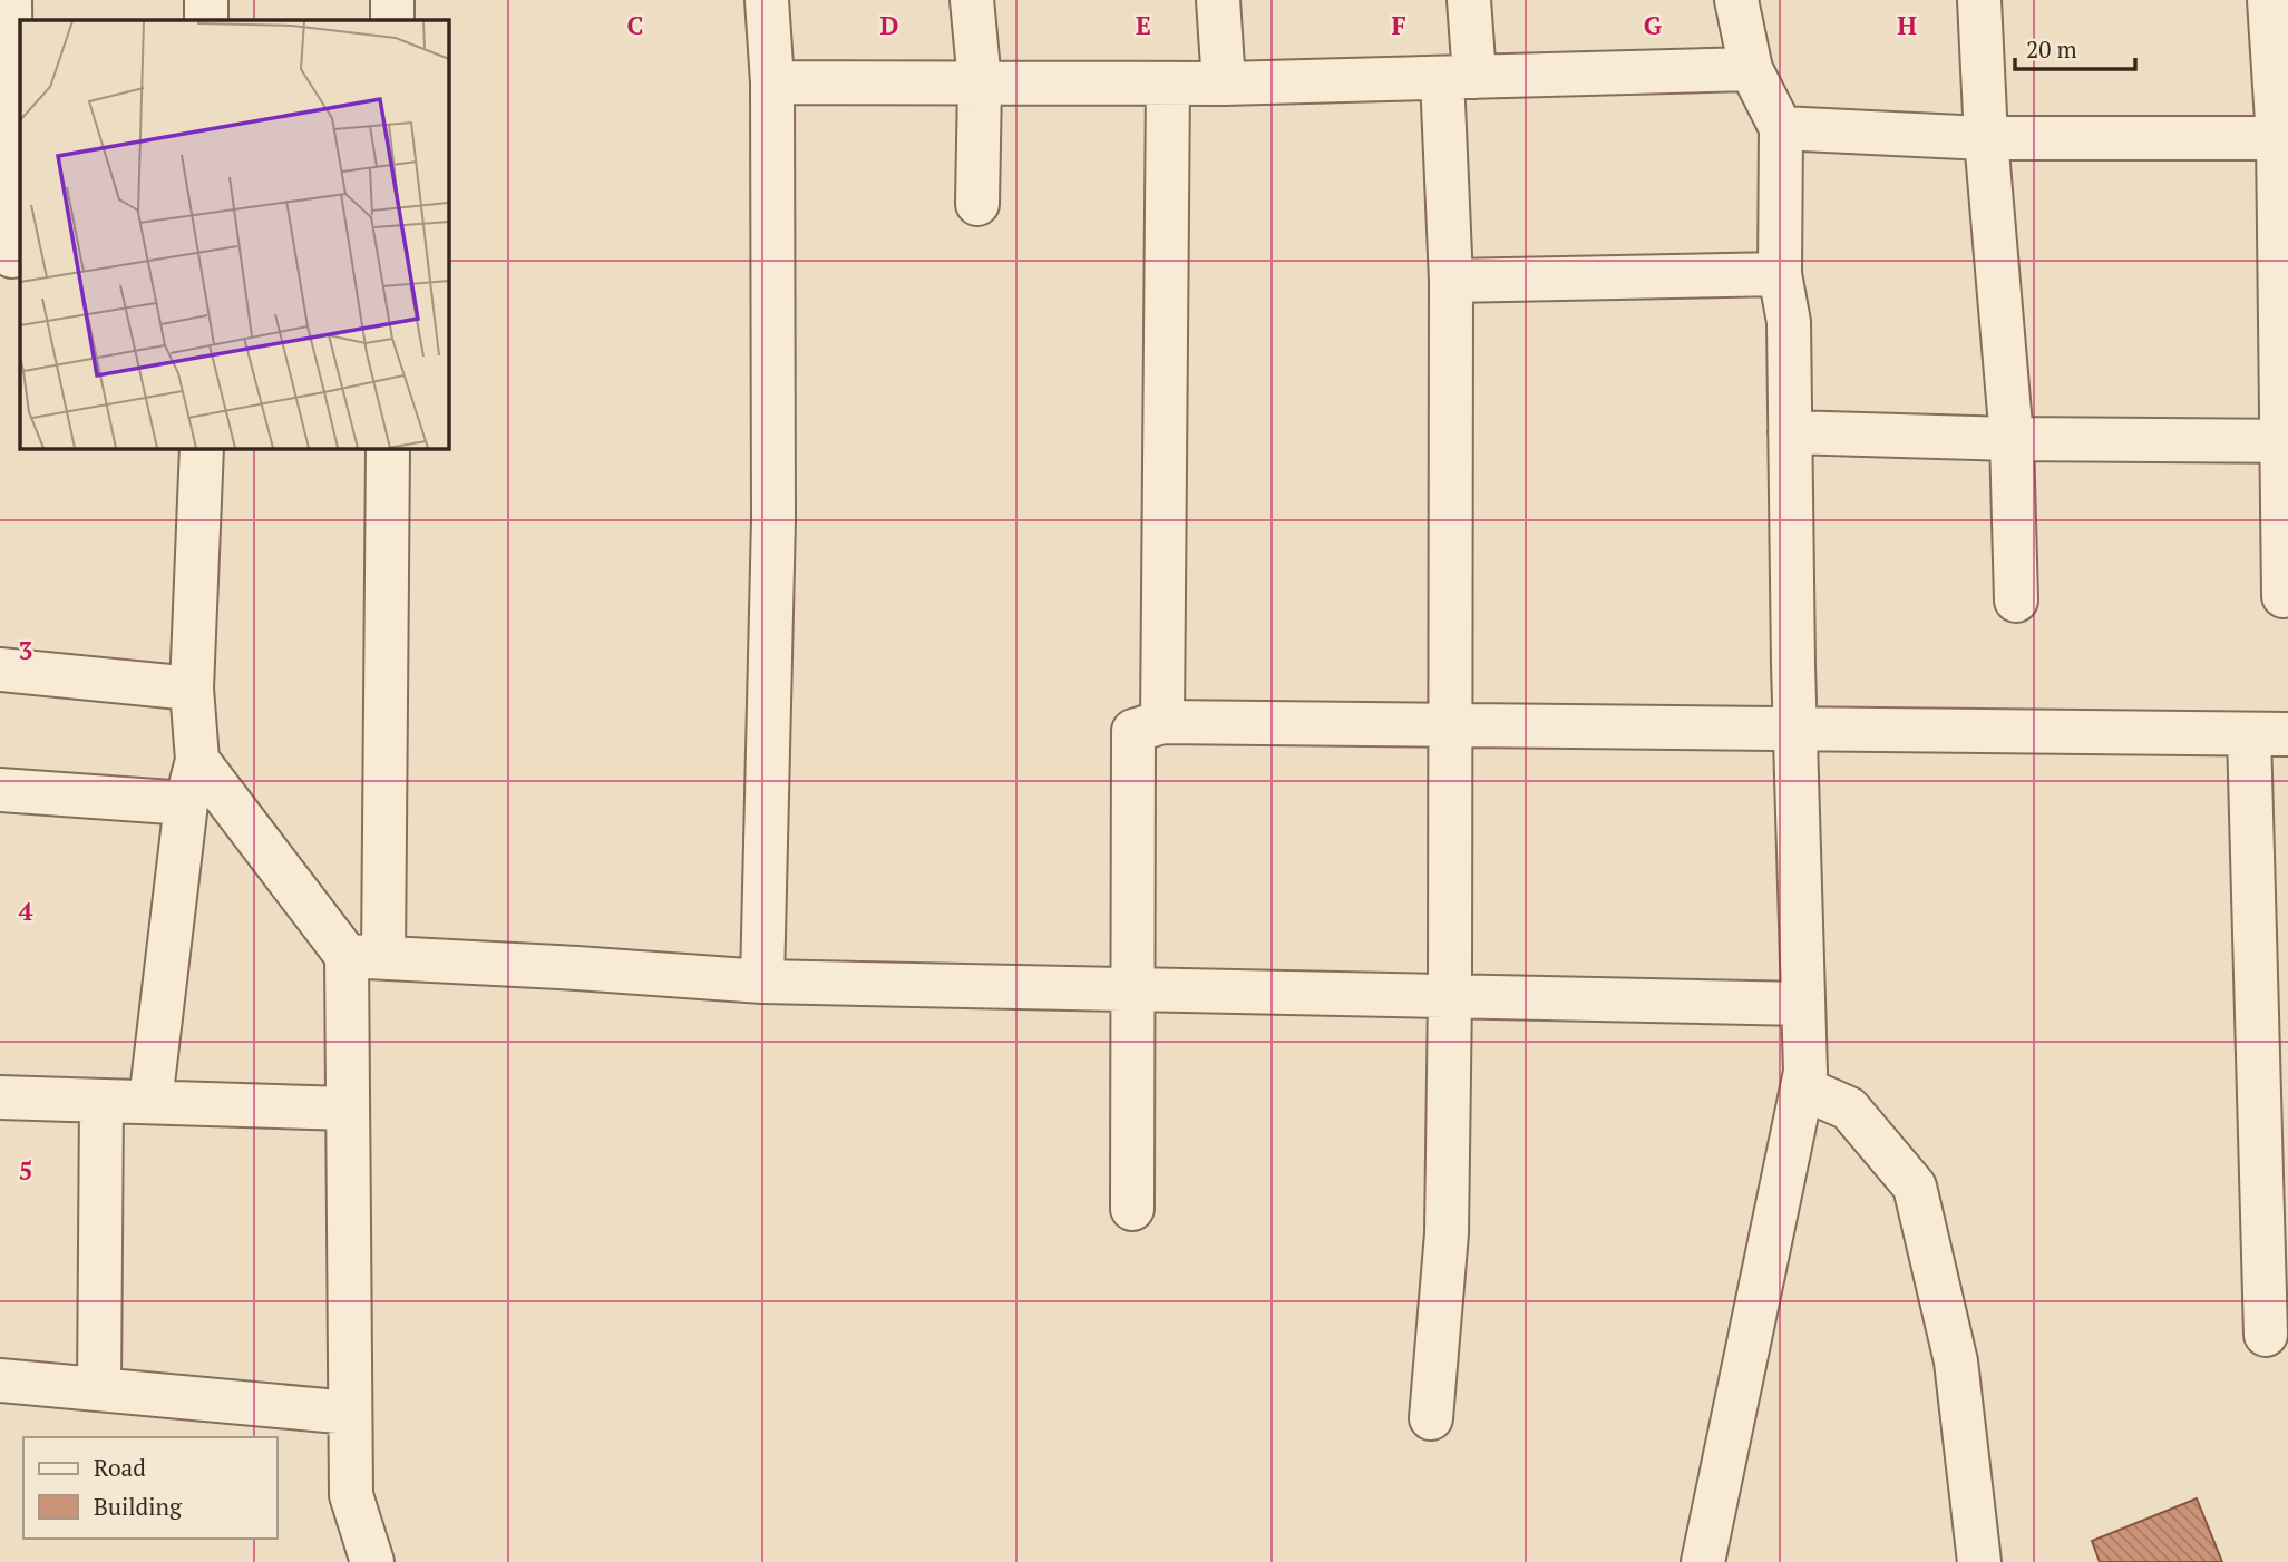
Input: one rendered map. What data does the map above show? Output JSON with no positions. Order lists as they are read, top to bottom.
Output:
{
  "legend": ["Road", "Building"],
  "scale_bar": "20 m",
  "grid": {
    "columns": [
      "C",
      "D",
      "E",
      "F",
      "G",
      "H"
    ],
    "rows": ["3", "4", "5"]
  }
}
